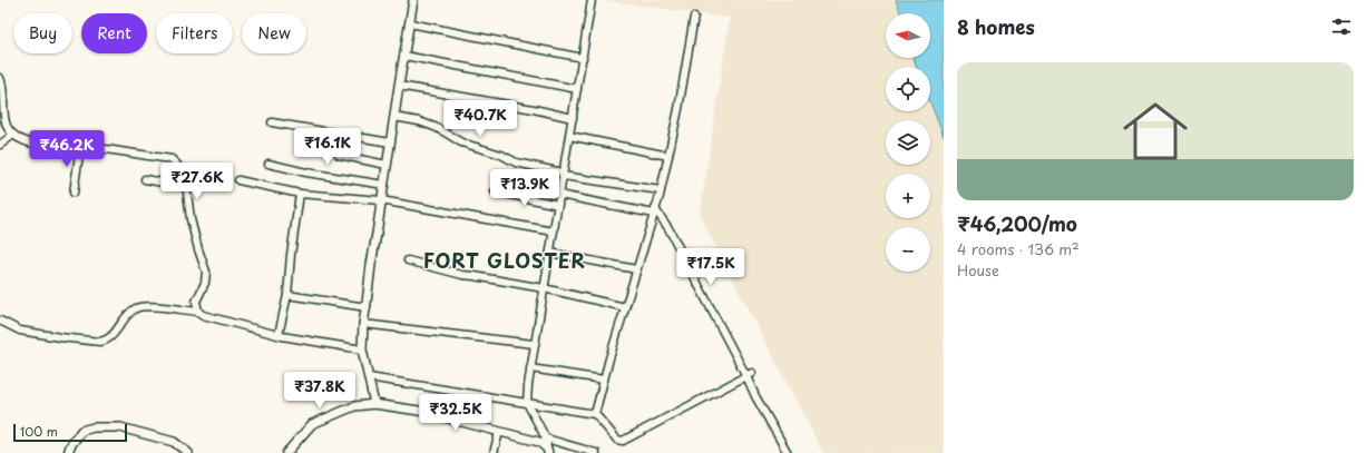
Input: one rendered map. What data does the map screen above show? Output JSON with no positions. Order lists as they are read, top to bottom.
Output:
{
  "districts": ["FORT GLOSTER"],
  "scale_bar": "100 m",
  "north": "left",
  "page": {
    "heading": "8 homes",
    "map_buttons": ["+", "−"],
    "chip": [
      "Buy",
      "Rent",
      "Filters",
      "New"
    ],
    "list": [
      {
        "name": "₹46,200/mo",
        "note": "4 rooms · 136 m² · House"
      }
    ],
    "price": [
      "₹40.7K",
      "₹16.1K",
      "₹46.2K",
      "₹27.6K",
      "₹13.9K",
      "₹17.5K",
      "₹37.8K",
      "₹32.5K"
    ],
    "scale": "100 m"
  }
}
